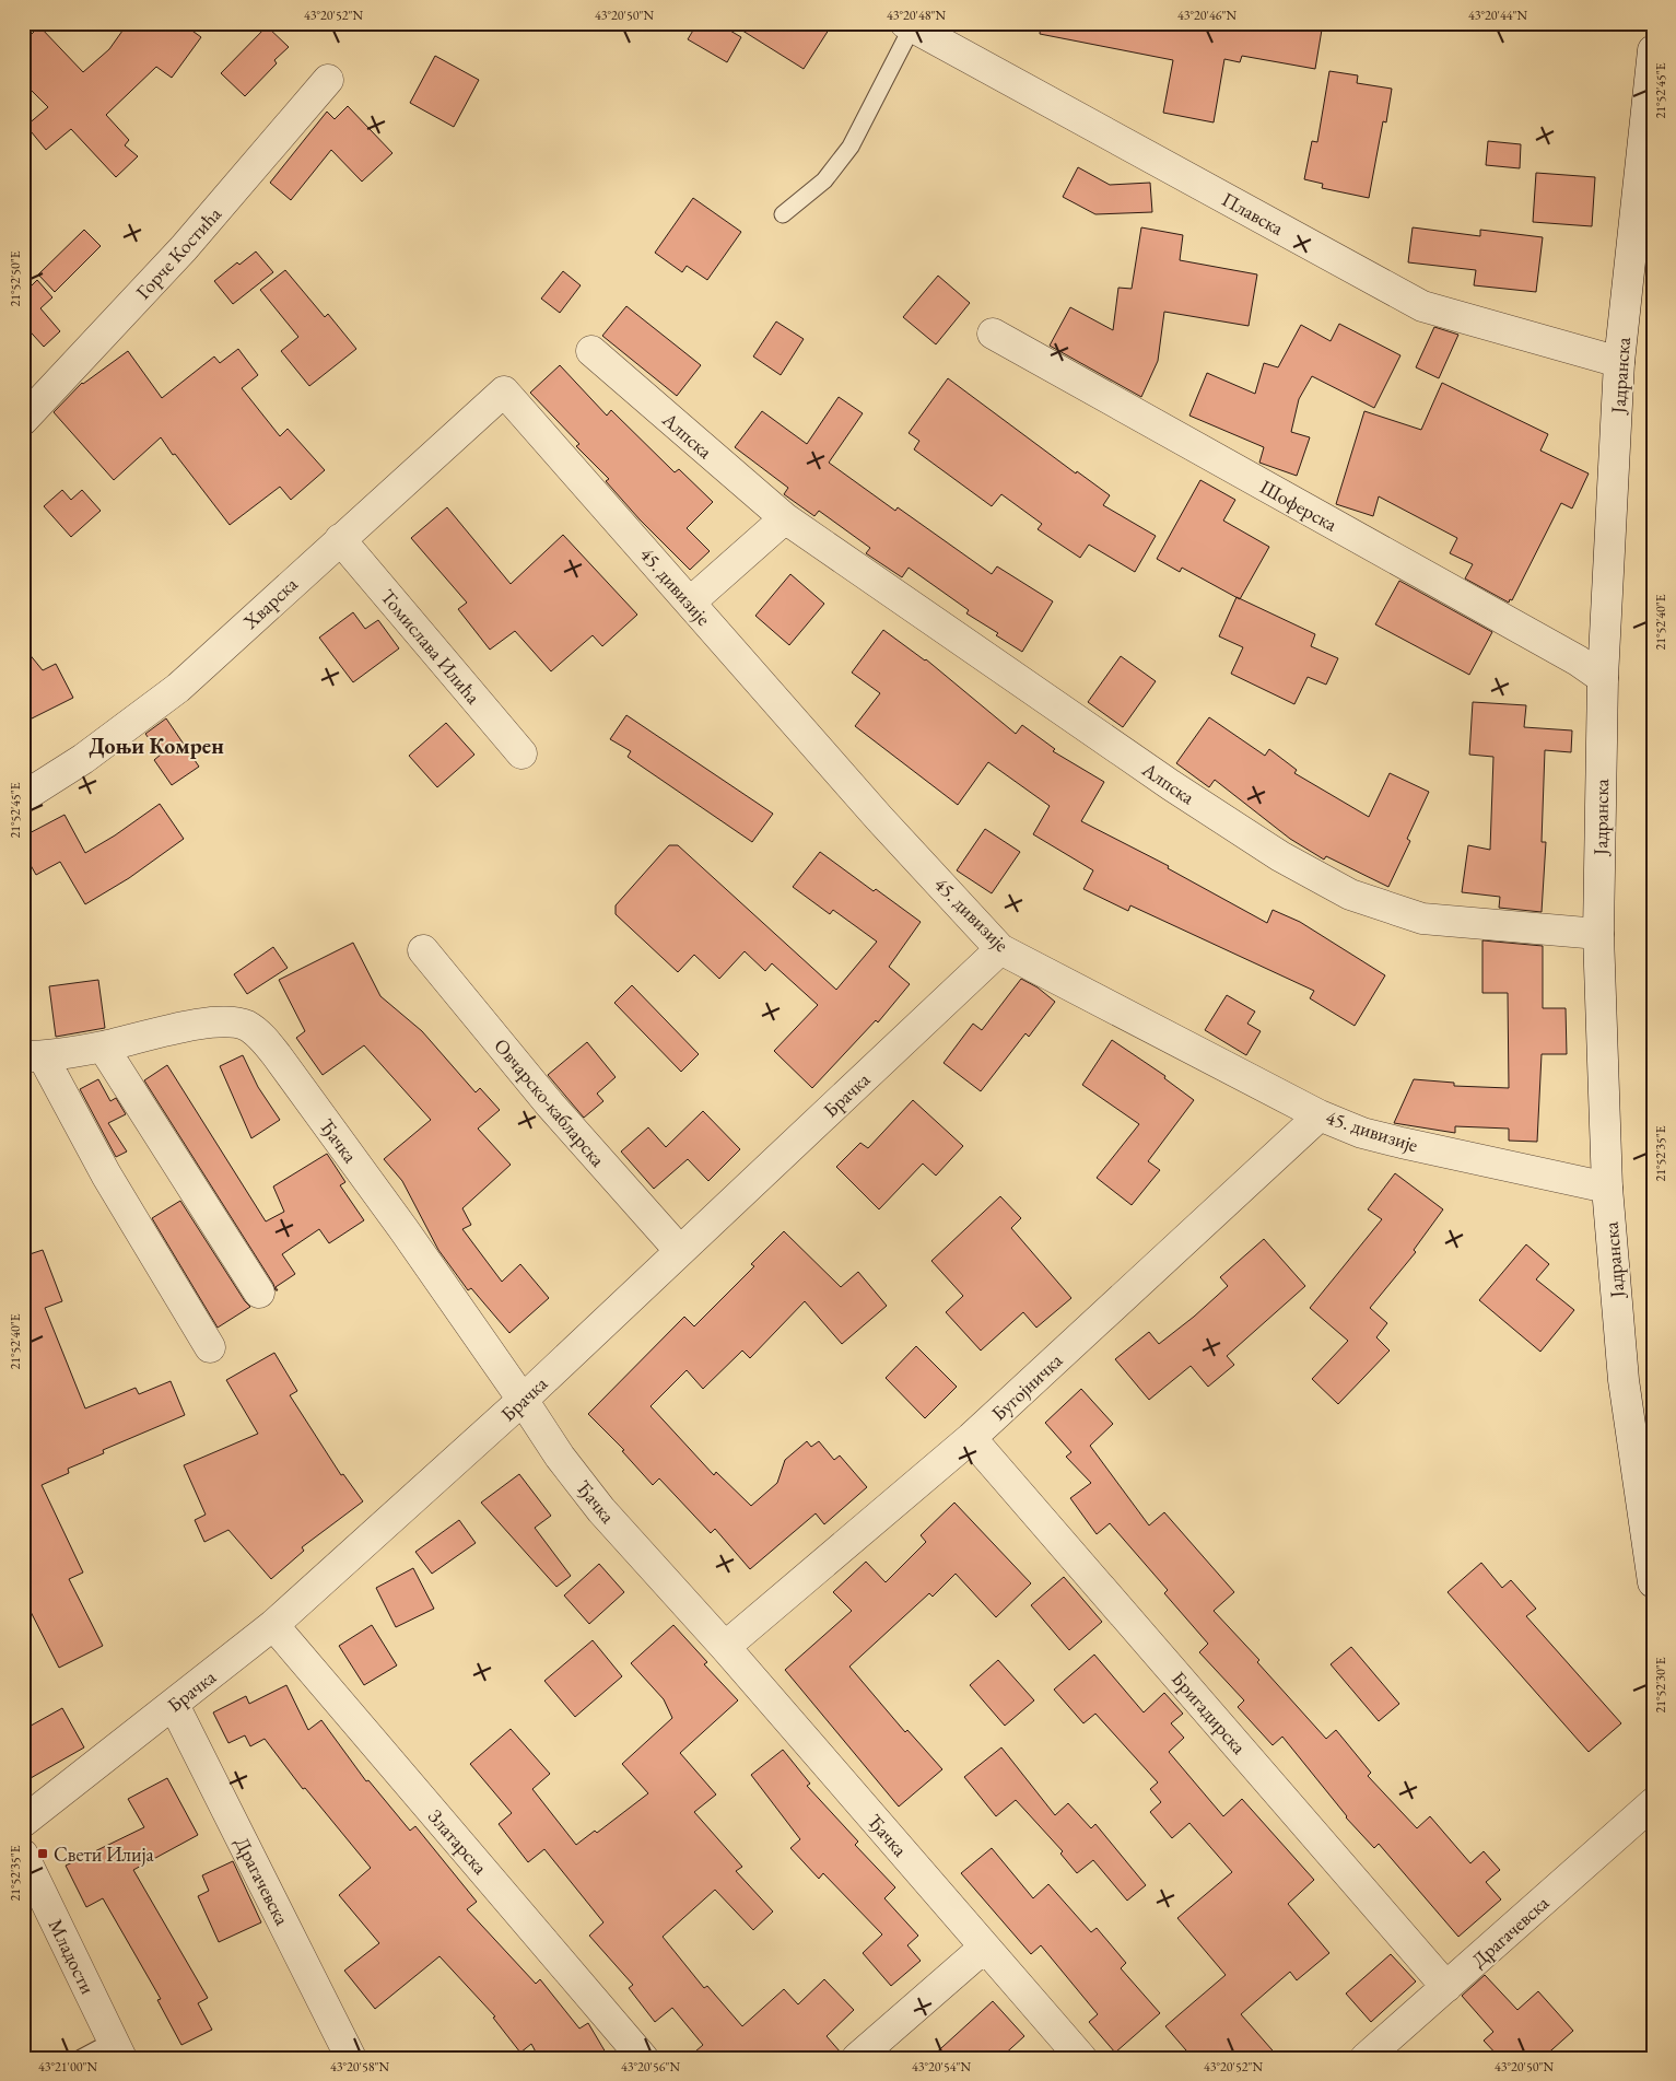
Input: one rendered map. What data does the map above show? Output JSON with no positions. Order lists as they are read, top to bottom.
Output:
{
  "streets": {
    "street": [
      "Плавска",
      "Горче Костића",
      "Јадранска",
      "Алпска",
      "Шоферска",
      "45. дивизије",
      "Хварска",
      "Томислава Илића",
      "Брачка",
      "Овчарско-кабларска",
      "Ђачка",
      "Бугојничка",
      "Бригадирска",
      "Златарска",
      "Драгачевска",
      "Младости"
    ]
  },
  "crossings": [
    ["Плавска", "Јадранска"],
    ["Јадранска", "Алпска"],
    ["Јадранска", "Шоферска"],
    ["Јадранска", "45. дивизије"],
    ["45. дивизије", "Хварска"],
    ["45. дивизије", "Брачка"],
    ["45. дивизије", "Бугојничка"],
    ["Хварска", "Томислава Илића"],
    ["Брачка", "Овчарско-кабларска"],
    ["Брачка", "Ђачка"],
    ["Брачка", "Златарска"],
    ["Брачка", "Драгачевска"],
    ["Ђачка", "Бугојничка"],
    ["Бугојничка", "Бригадирска"],
    ["Бригадирска", "Драгачевска"]
  ],
  "districts": ["Доњи Комрен"],
  "places": {
    "transit": ["Свети Илија"]
  },
  "coordinates": [
    "43°20'52\"N",
    "43°20'50\"N",
    "43°20'48\"N",
    "43°20'46\"N",
    "43°20'44\"N",
    "21°52'45\"E",
    "21°52'50\"E",
    "21°52'40\"E",
    "21°52'35\"E",
    "21°52'30\"E",
    "43°21'00\"N",
    "43°20'58\"N",
    "43°20'56\"N",
    "43°20'54\"N"
  ]
}
